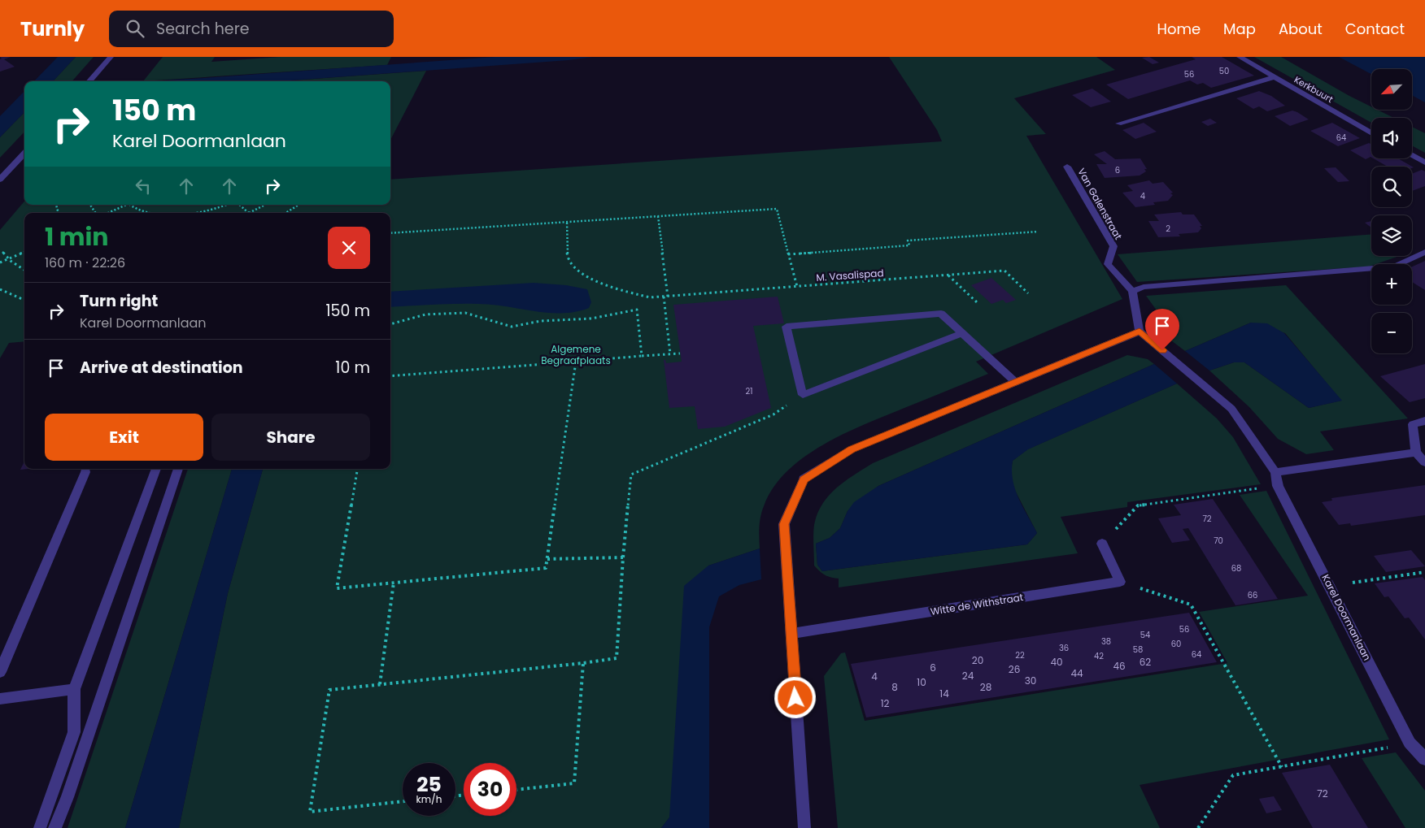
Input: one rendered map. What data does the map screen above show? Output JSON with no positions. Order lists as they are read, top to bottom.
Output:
{
  "streets": {
    "street": [
      "Kerkbuurt",
      "Van Galenstraat",
      "Witte de Withstraat",
      "Karel Doormanlaan"
    ],
    "path": ["M. Vasalispad"]
  },
  "parks": ["Algemene Begraafplaats"],
  "house_numbers": [
    "50",
    "56",
    "64",
    "6",
    "4",
    "2",
    "21",
    "72",
    "70",
    "68",
    "66",
    "56",
    "54",
    "38",
    "60",
    "36",
    "58",
    "64",
    "22",
    "42",
    "20",
    "40",
    "62",
    "46",
    "6",
    "26",
    "44",
    "24",
    "4",
    "30",
    "10",
    "8",
    "28",
    "14",
    "12",
    "72"
  ],
  "north": "bottom left",
  "page": {
    "header": "Turnly",
    "search": "Search here",
    "nav": [
      "Home",
      "Map",
      "About",
      "Contact"
    ],
    "map_buttons": ["+", "−"],
    "turn": ["150 m", "Karel Doormanlaan"],
    "heading": ["1 min", "160 m · 22:26"],
    "list": [
      {
        "name": "Turn right",
        "note": "Karel Doormanlaan",
        "value": "150 m"
      },
      {
        "name": "Arrive at destination",
        "value": "10 m"
      }
    ],
    "buttons": ["Exit", "Share"],
    "speed": "25 km/h",
    "limit": "30"
  }
}
